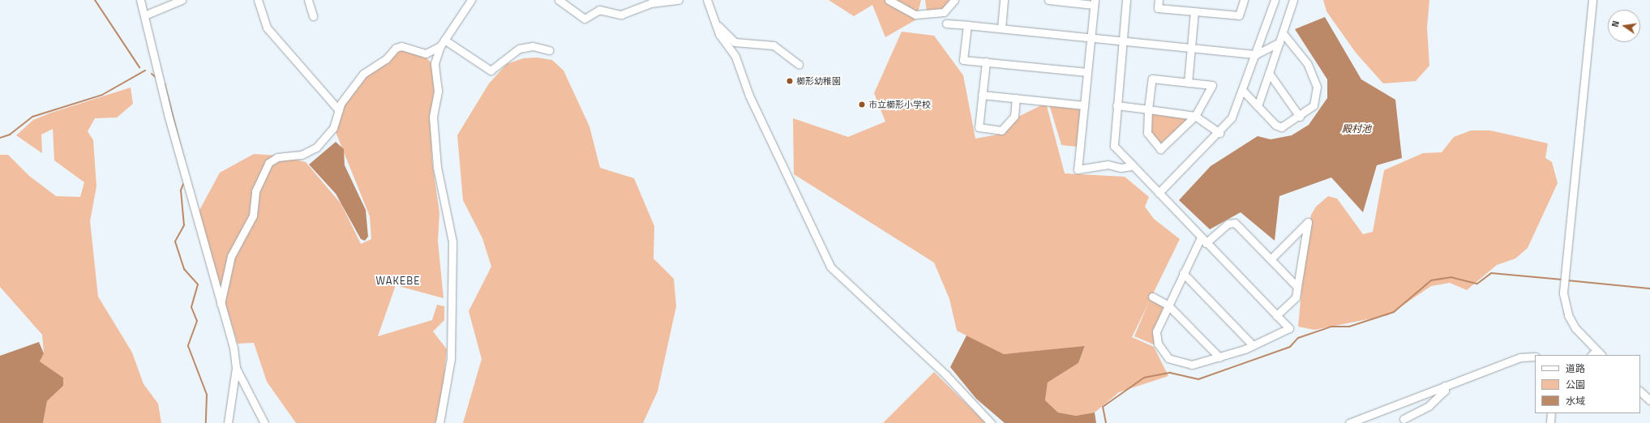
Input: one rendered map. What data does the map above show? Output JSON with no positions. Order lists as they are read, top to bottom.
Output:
{
  "districts": ["WAKEBE"],
  "water": ["殿村池"],
  "places": ["櫛形幼稚園", "市立櫛形小学校"],
  "legend": ["道路", "公園", "水域"],
  "north": "left"
}
